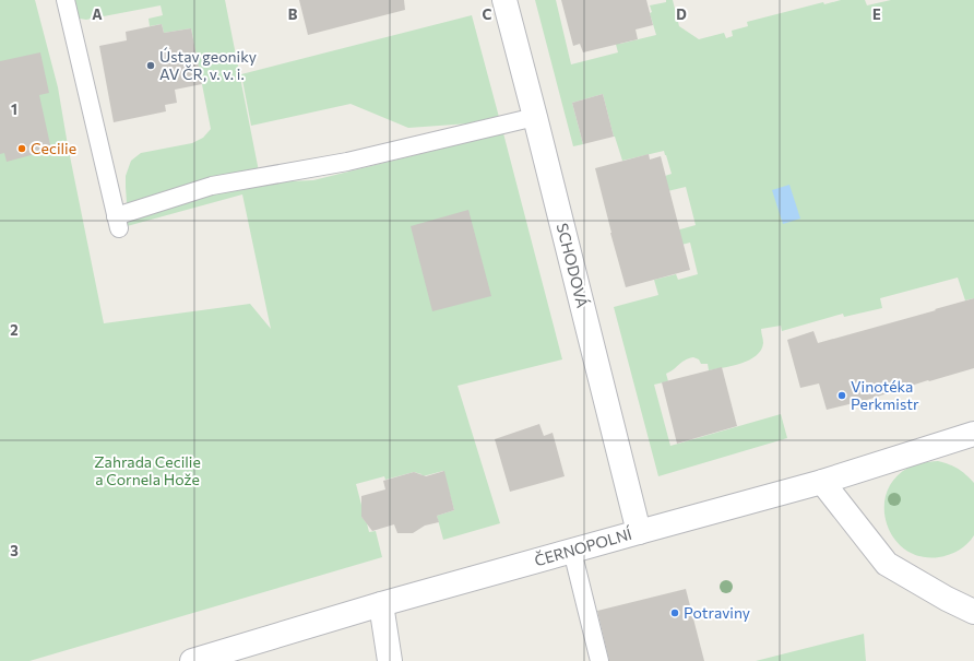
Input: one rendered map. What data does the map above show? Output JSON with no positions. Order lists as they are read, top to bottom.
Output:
{
  "streets": {
    "street": ["SCHODOVÁ", "ČERNOPOLNÍ"]
  },
  "crossings": [
    ["SCHODOVÁ", "ČERNOPOLNÍ"]
  ],
  "parks": ["Zahrada Cecilie a Cornela Hože"],
  "places": [
    "Ústav geoniky AV ČR, v. v. i.",
    "Cecilie",
    "Vinotéka Perkmistr",
    "Potraviny"
  ],
  "grid": {
    "columns": [
      "A",
      "B",
      "C",
      "D",
      "E"
    ],
    "rows": ["1", "2", "3"]
  }
}
